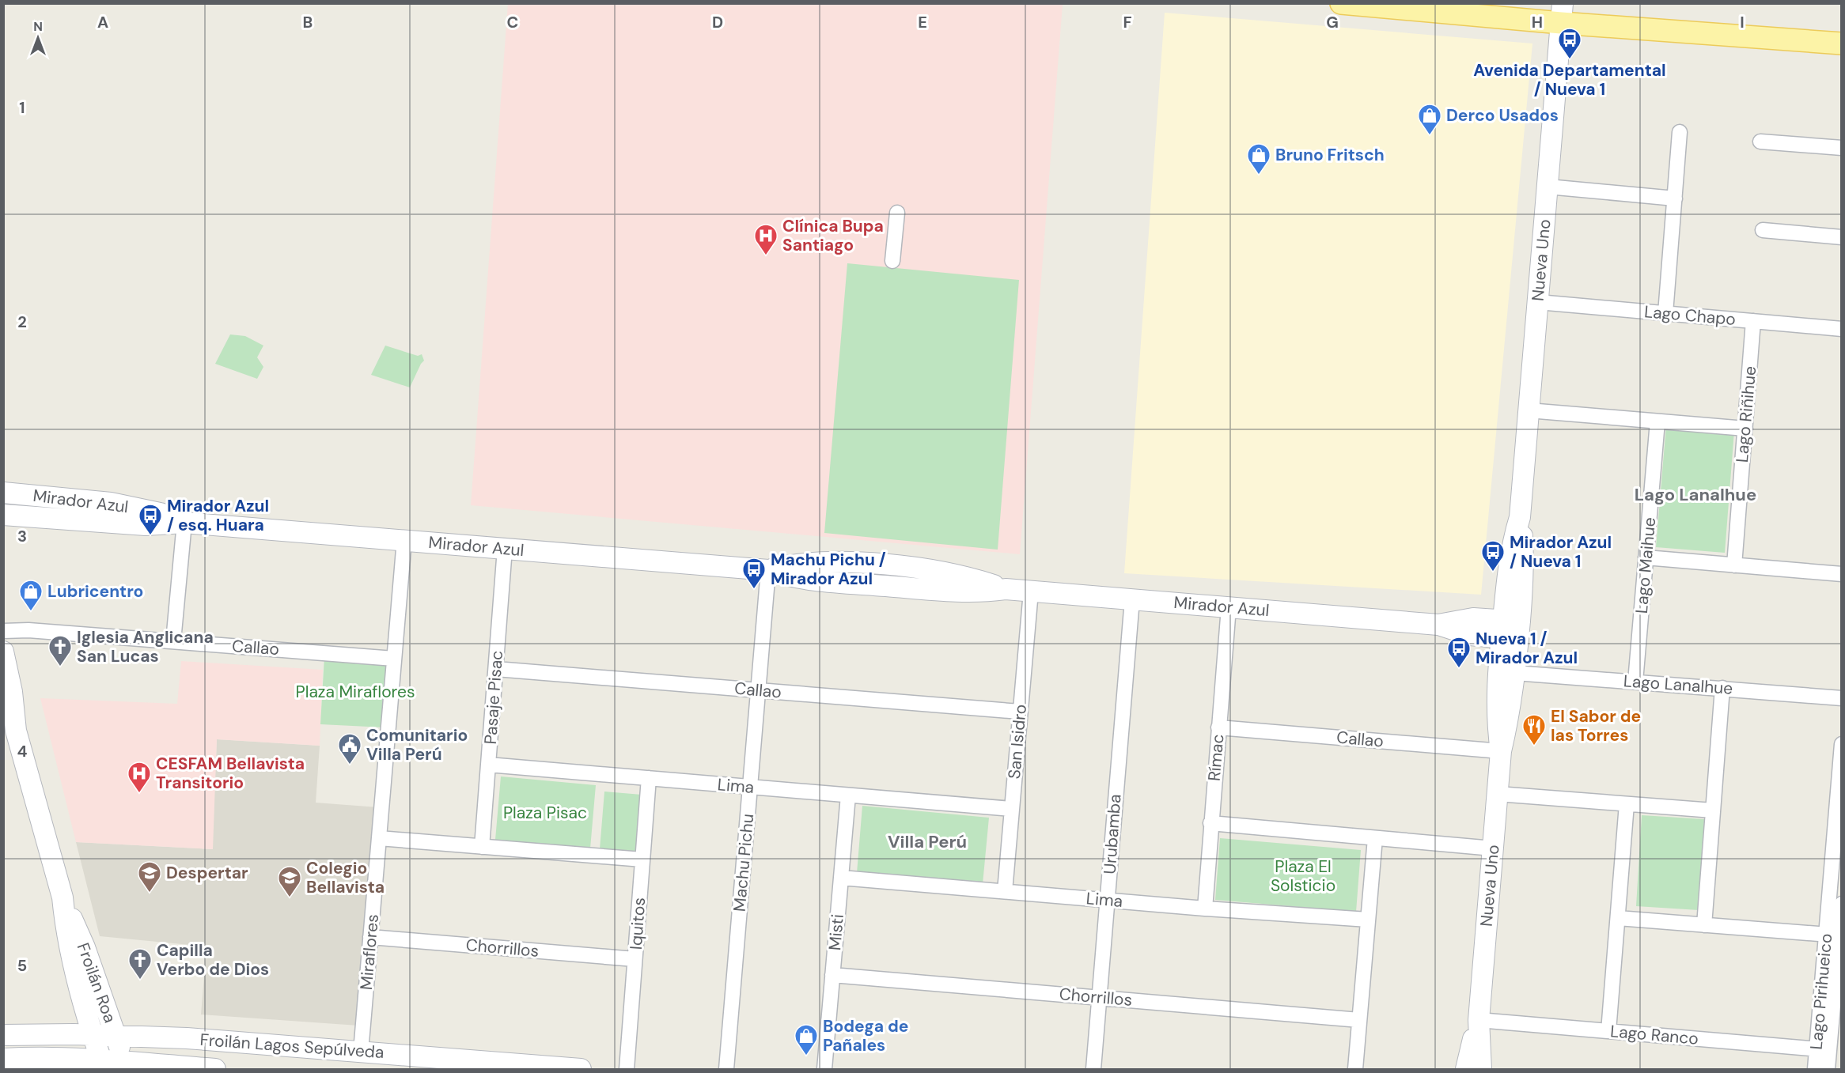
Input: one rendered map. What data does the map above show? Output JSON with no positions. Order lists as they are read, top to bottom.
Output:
{
  "streets": {
    "street": [
      "Nueva Uno",
      "Lago Chapo",
      "Lago Riñihue",
      "Mirador Azul",
      "Lago Maihue",
      "Callao",
      "Lago Lanalhue",
      "Pasaje Pisac",
      "San Isidro",
      "Rímac",
      "Lima",
      "Urubamba",
      "Machu Pichu",
      "Iquitos",
      "Misti",
      "Chorrillos",
      "Miraflores",
      "Froilán Roa",
      "Lago Pirihueico",
      "Lago Ranco",
      "Froilán Lagos Sepúlveda"
    ]
  },
  "crossings": [
    ["Nueva Uno", "Lago Chapo"],
    ["Nueva Uno", "Mirador Azul"],
    ["Nueva Uno", "Callao"],
    ["Nueva Uno", "Lago Lanalhue"],
    ["Nueva Uno", "Lago Ranco"],
    ["Lago Chapo", "Lago Riñihue"],
    ["Mirador Azul", "Pasaje Pisac"],
    ["Mirador Azul", "San Isidro"],
    ["Mirador Azul", "Rímac"],
    ["Mirador Azul", "Urubamba"],
    ["Mirador Azul", "Machu Pichu"],
    ["Mirador Azul", "Miraflores"],
    ["Lago Maihue", "Lago Lanalhue"],
    ["Callao", "Pasaje Pisac"],
    ["Callao", "San Isidro"],
    ["Callao", "Rímac"],
    ["Callao", "Machu Pichu"],
    ["Callao", "Miraflores"],
    ["Pasaje Pisac", "Lima"],
    ["San Isidro", "Lima"],
    ["Rímac", "Lima"],
    ["Lima", "Urubamba"],
    ["Lima", "Machu Pichu"],
    ["Lima", "Iquitos"],
    ["Lima", "Misti"],
    ["Urubamba", "Chorrillos"],
    ["Iquitos", "Chorrillos"],
    ["Misti", "Chorrillos"],
    ["Chorrillos", "Miraflores"],
    ["Miraflores", "Froilán Lagos Sepúlveda"],
    ["Froilán Roa", "Froilán Lagos Sepúlveda"],
    ["Lago Pirihueico", "Lago Ranco"]
  ],
  "districts": ["Lago Lanalhue", "Villa Perú"],
  "parks": ["Plaza Miraflores", "Plaza Pisac", "Plaza El Solsticio"],
  "places": {
    "bus stop": [
      "Avenida Departamental / Nueva 1",
      "Mirador Azul / esq. Huara",
      "Mirador Azul / Nueva 1",
      "Machu Pichu / Mirador Azul",
      "Nueva 1 / Mirador Azul"
    ],
    "shop": [
      "Derco Usados",
      "Bruno Fritsch",
      "Lubricentro",
      "Bodega de Pañales"
    ],
    "hospital": ["Clínica Bupa Santiago", "CESFAM Bellavista Transitorio"],
    "church": ["Iglesia Anglicana San Lucas", "Capilla Verbo de Dios"],
    "restaurant": ["El Sabor de las Torres"],
    "public building": ["Comunitario Villa Perú"],
    "school or university": ["Despertar", "Colegio Bellavista"]
  },
  "north": "top",
  "grid": {
    "columns": [
      "A",
      "B",
      "C",
      "D",
      "E",
      "F",
      "G",
      "H",
      "I"
    ],
    "rows": [
      "1",
      "2",
      "3",
      "4",
      "5"
    ]
  }
}
